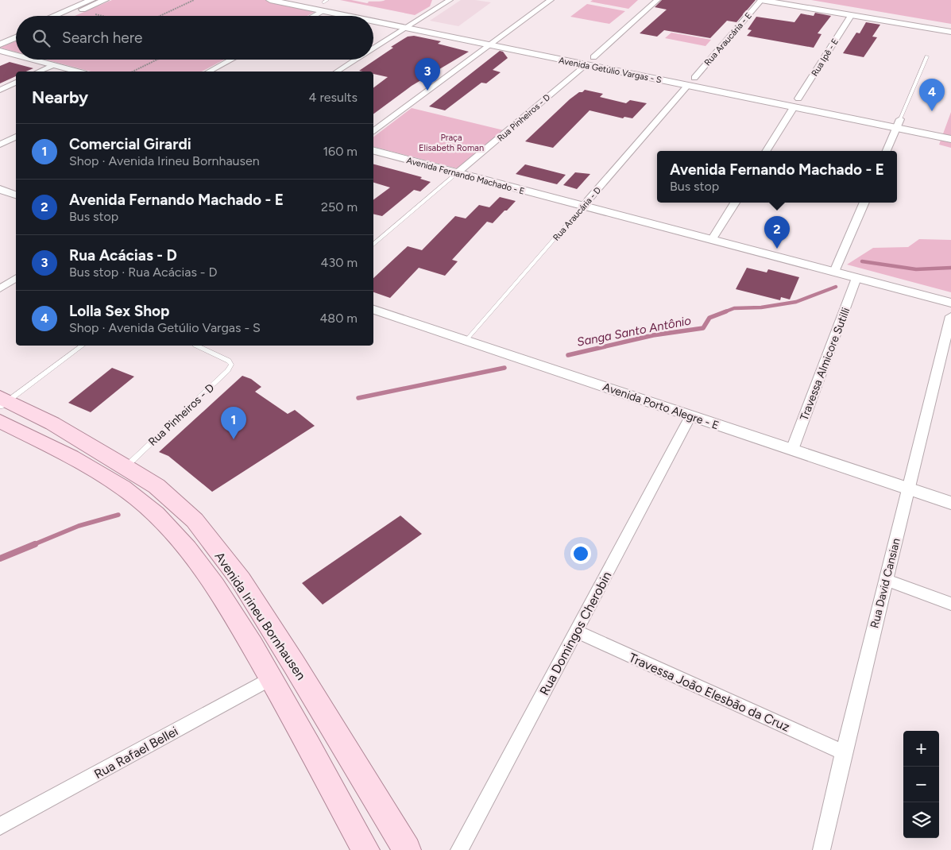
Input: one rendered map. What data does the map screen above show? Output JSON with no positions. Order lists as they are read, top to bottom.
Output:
{
  "streets": {
    "main road": ["Avenida Irineu Bornhausen"],
    "street": [
      "Rua Araucária - E",
      "Rua Ipê - E",
      "Avenida Getúlio Vargas - S",
      "Rua Pinheiros - D",
      "Avenida Fernando Machado - E",
      "Rua Araucária - D",
      "Travessa Almicore Sutilli",
      "Avenida Porto Alegre - E",
      "Rua David Cansian",
      "Rua Domingos Cherobin",
      "Travessa João Elesbão da Cruz",
      "Rua Rafael Bellei"
    ]
  },
  "crossings": [
    ["Rua Araucária - E", "Avenida Getúlio Vargas - S"],
    ["Rua Ipê - E", "Avenida Getúlio Vargas - S"],
    ["Avenida Getúlio Vargas - S", "Rua Pinheiros - D"],
    ["Avenida Getúlio Vargas - S", "Rua Araucária - D"],
    ["Rua Pinheiros - D", "Avenida Fernando Machado - E"],
    ["Rua Pinheiros - D", "Avenida Irineu Bornhausen"],
    ["Avenida Fernando Machado - E", "Rua Araucária - D"],
    ["Avenida Fernando Machado - E", "Travessa Almicore Sutilli"],
    ["Rua Araucária - D", "Avenida Porto Alegre - E"],
    ["Travessa Almicore Sutilli", "Avenida Porto Alegre - E"],
    ["Avenida Porto Alegre - E", "Rua David Cansian"],
    ["Avenida Porto Alegre - E", "Rua Domingos Cherobin"],
    ["Rua David Cansian", "Travessa João Elesbão da Cruz"],
    ["Avenida Irineu Bornhausen", "Rua Rafael Bellei"],
    ["Rua Domingos Cherobin", "Travessa João Elesbão da Cruz"]
  ],
  "water": ["Sanga Santo Antônio"],
  "parks": ["Praça Elisabeth Roman"],
  "page": {
    "search": "Search here",
    "pins": [
      "3",
      "4",
      "2",
      "1"
    ],
    "heading": ["Nearby", "4 results"],
    "list": [
      {
        "mark": "1",
        "name": "Comercial Girardi",
        "note": "Shop · Avenida Irineu Bornhausen",
        "value": "160 m"
      },
      {
        "mark": "2",
        "name": "Avenida Fernando Machado - E",
        "note": "Bus stop",
        "value": "250 m"
      },
      {
        "mark": "3",
        "name": "Rua Acácias - D",
        "note": "Bus stop · Rua Acácias - D",
        "value": "430 m"
      },
      {
        "mark": "4",
        "name": "Lolla Sex Shop",
        "note": "Shop · Avenida Getúlio Vargas - S",
        "value": "480 m"
      }
    ],
    "popup": ["Avenida Fernando Machado - E", "Bus stop"],
    "map_buttons": ["+", "−"]
  }
}
